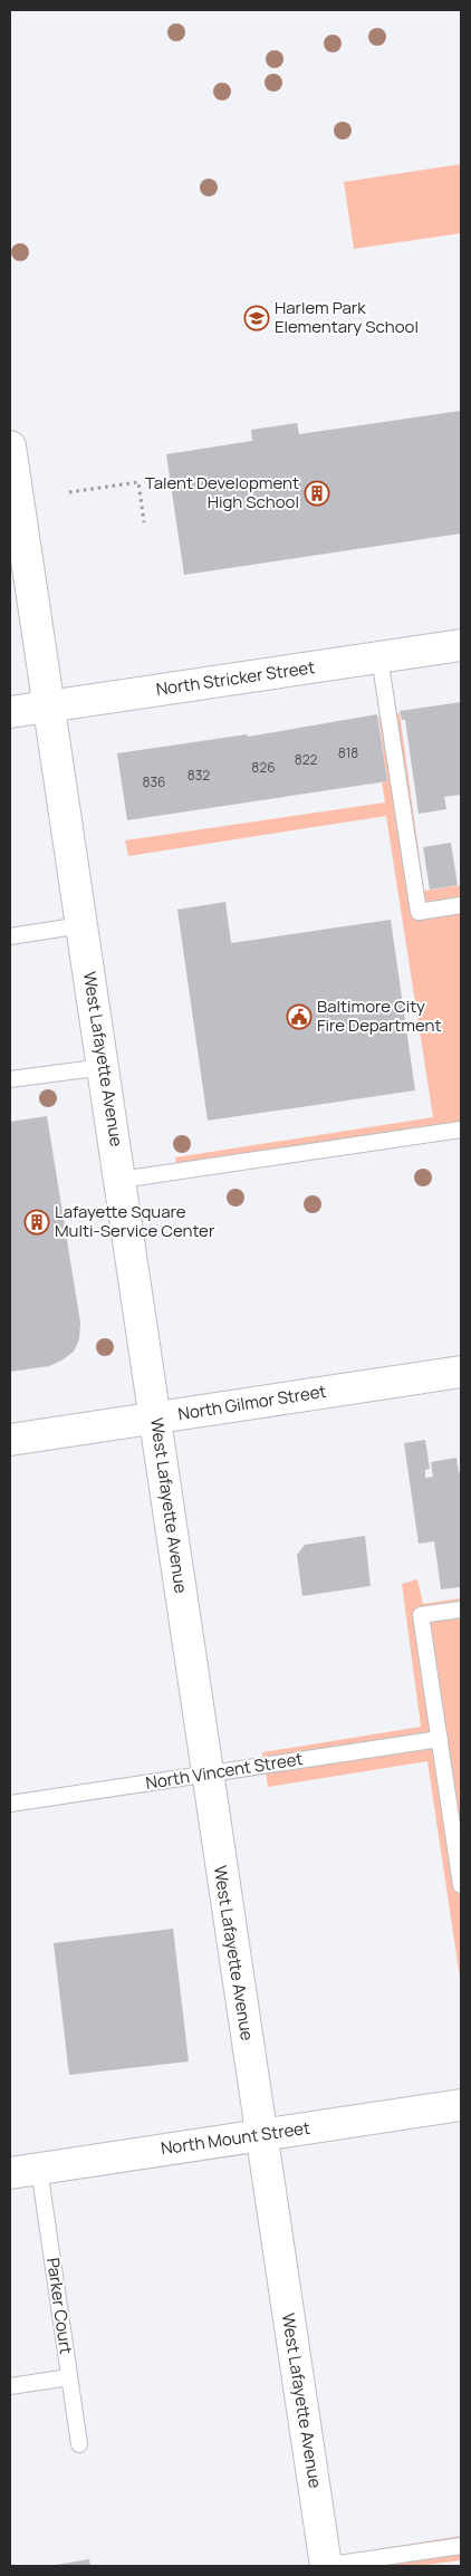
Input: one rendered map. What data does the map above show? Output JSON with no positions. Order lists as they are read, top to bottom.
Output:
{
  "streets": {
    "main road": [
      "North Stricker Street",
      "West Lafayette Avenue",
      "North Gilmor Street",
      "North Mount Street"
    ],
    "lane": ["North Vincent Street", "Parker Court"]
  },
  "crossings": [
    ["North Stricker Street", "West Lafayette Avenue"],
    ["West Lafayette Avenue", "North Gilmor Street"],
    ["West Lafayette Avenue", "North Vincent Street"],
    ["West Lafayette Avenue", "North Mount Street"],
    ["North Mount Street", "Parker Court"]
  ],
  "places": {
    "school or university": ["Harlem Park Elementary School"],
    "building": ["Talent Development High School", "Lafayette Square Multi-Service Center"],
    "public building": ["Baltimore City Fire Department"]
  },
  "house_numbers": [
    "818",
    "822",
    "826",
    "832",
    "836"
  ]
}
